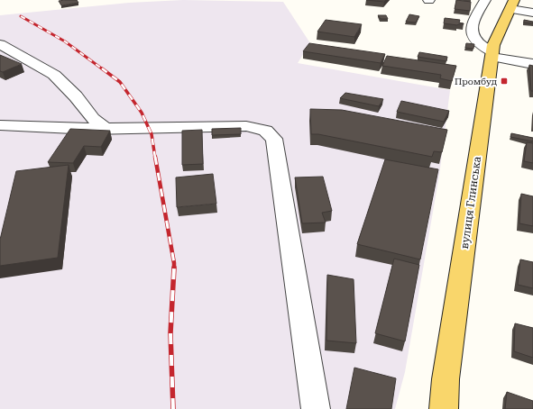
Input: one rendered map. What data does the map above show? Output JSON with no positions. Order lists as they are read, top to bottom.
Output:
{
  "streets": {
    "main road": ["вулиця Глинська"]
  },
  "places": {
    "transit": ["Промбуд"]
  }
}
